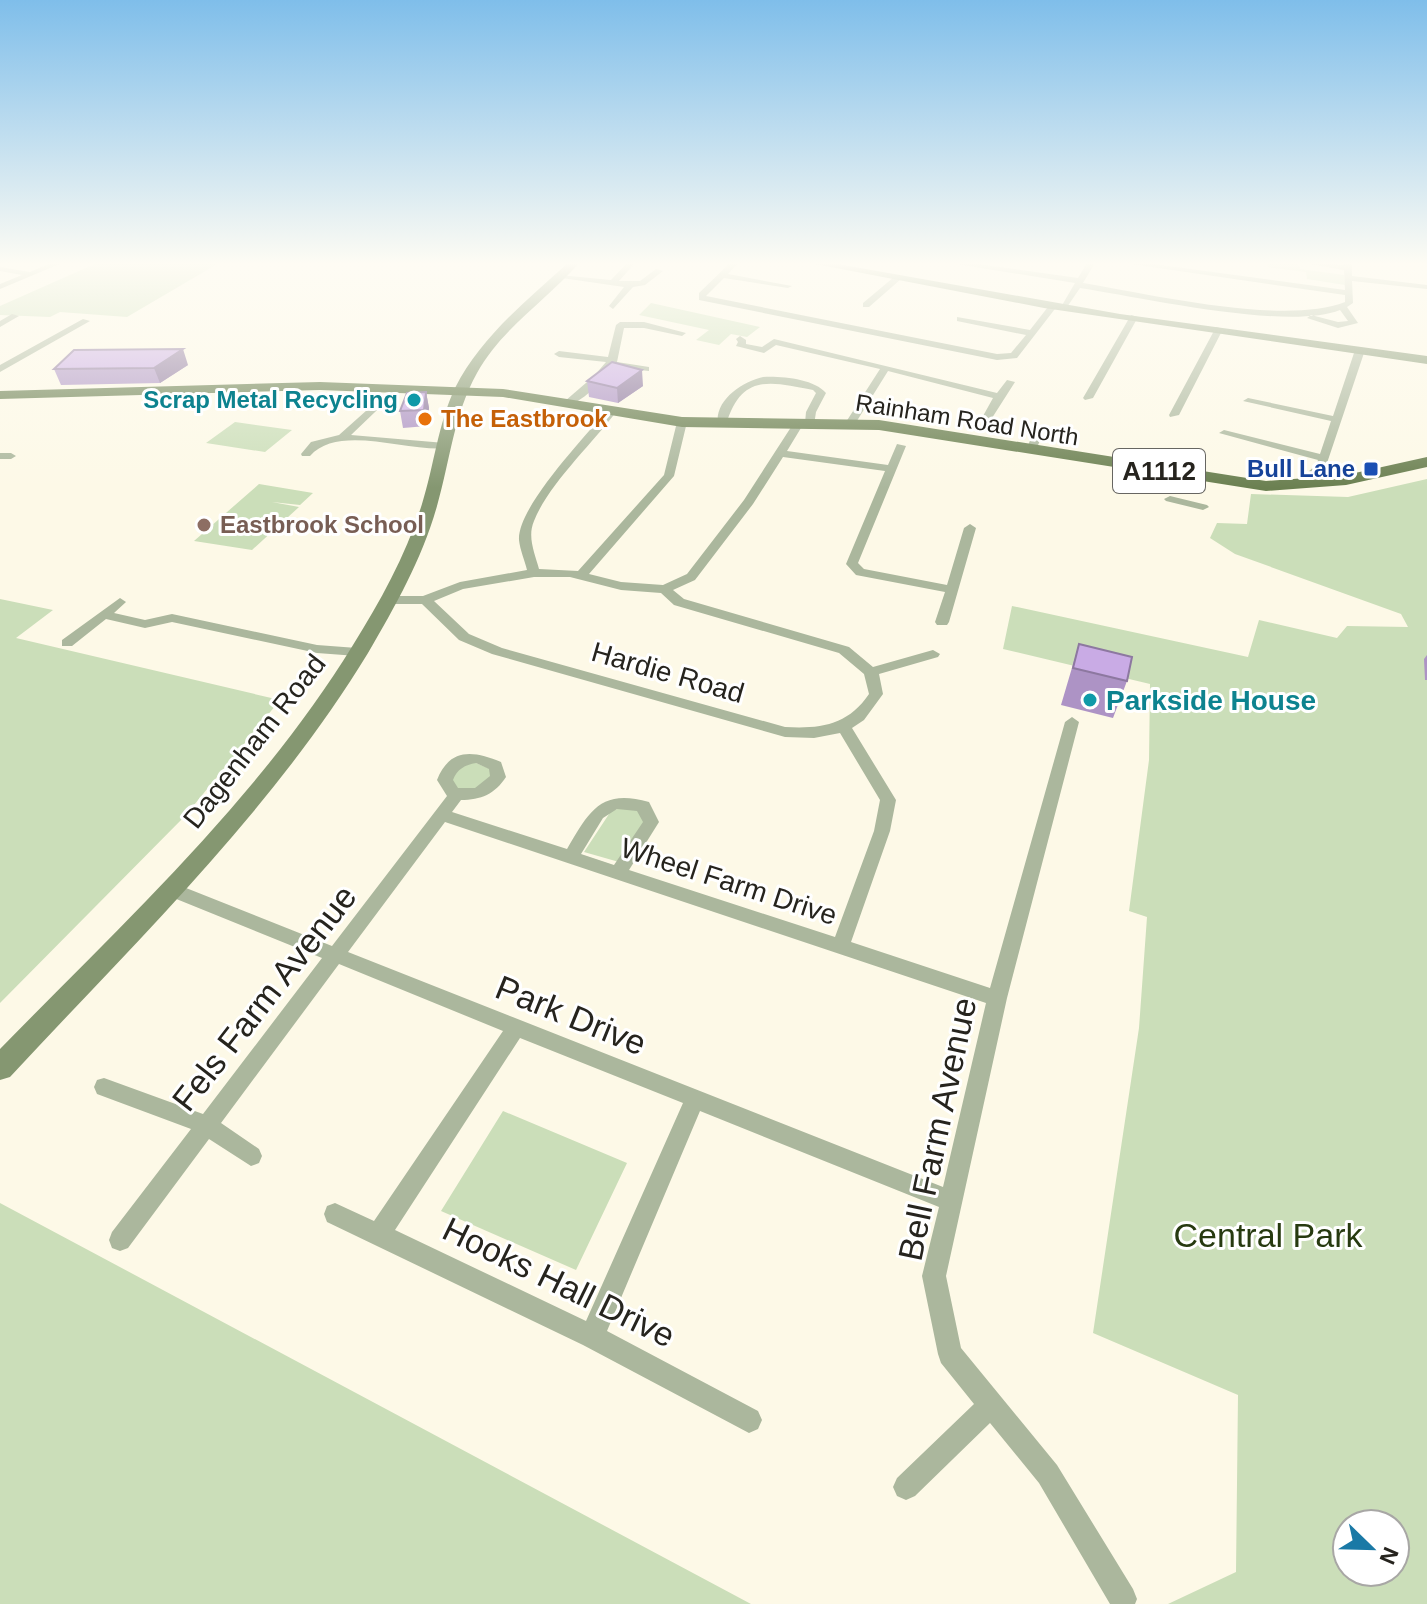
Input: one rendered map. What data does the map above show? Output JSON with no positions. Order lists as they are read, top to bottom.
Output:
{
  "streets": {
    "main road": ["Rainham Road North", "A1112"],
    "street": [
      "Hardie Road",
      "Dagenham Road",
      "Wheel Farm Drive",
      "Fels Farm Avenue",
      "Park Drive",
      "Bell Farm Avenue",
      "Hooks Hall Drive"
    ]
  },
  "crossings": [
    ["Rainham Road North", "A1112"],
    ["Rainham Road North", "Dagenham Road"],
    ["A1112", "Dagenham Road"],
    ["Dagenham Road", "Park Drive"],
    ["Wheel Farm Drive", "Fels Farm Avenue"],
    ["Wheel Farm Drive", "Bell Farm Avenue"],
    ["Fels Farm Avenue", "Park Drive"],
    ["Park Drive", "Bell Farm Avenue"]
  ],
  "parks": ["Central Park"],
  "places": {
    "other": [
      "Scrap Metal Recycling",
      "The Eastbrook",
      "Eastbrook School",
      "Parkside House"
    ],
    "transit": ["Bull Lane"]
  },
  "north": "bottom right"
}
